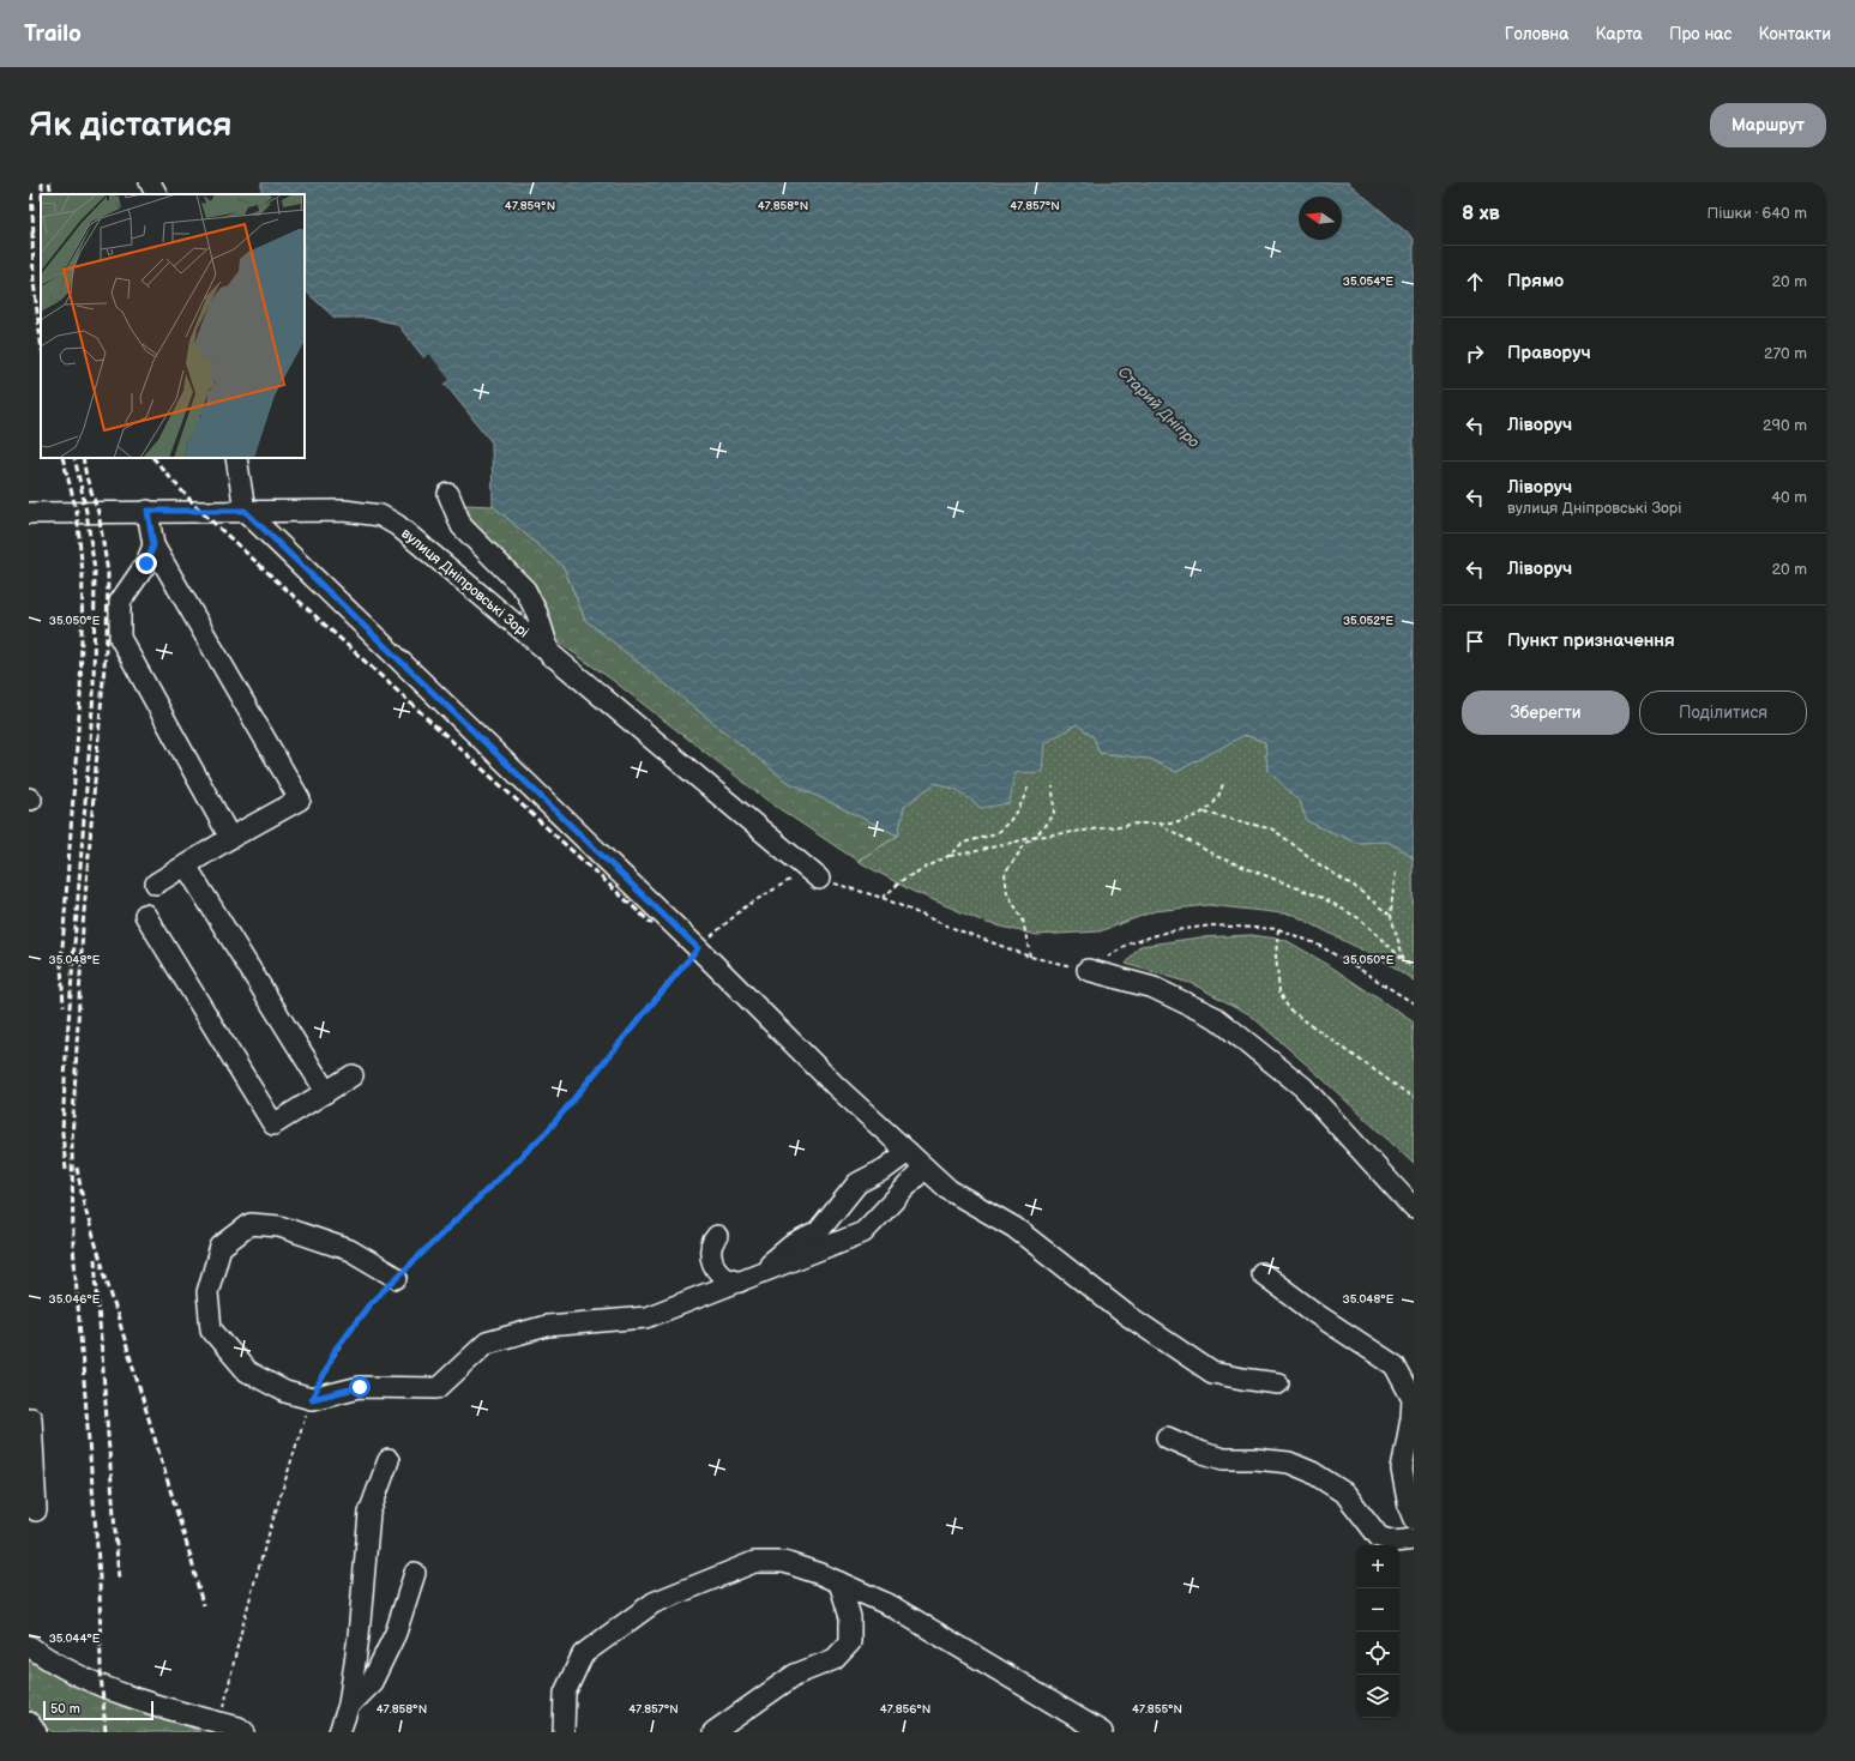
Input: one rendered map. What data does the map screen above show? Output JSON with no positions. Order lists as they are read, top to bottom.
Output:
{
  "streets": {
    "street": ["вулиця Дніпровські Зорі"]
  },
  "water": ["Старий Дніпро"],
  "scale_bar": "50 m",
  "north": "left",
  "page": {
    "header": "Trailo",
    "nav": [
      "Головна",
      "Карта",
      "Про нас",
      "Контакти"
    ],
    "buttons": [
      "Маршрут",
      ["Зберегти", "Поділитися"]
    ],
    "title": "Як дістатися",
    "heading": ["8 хв", "Пішки · 640 m"],
    "list": [
      ["Прямо", "20 m"],
      ["Праворуч", "270 m"],
      ["Ліворуч", "290 m"],
      ["Ліворуч", "вулиця Дніпровські Зорі", "40 m"],
      ["Ліворуч", "20 m"],
      "Пункт призначення"
    ],
    "map_buttons": ["+", "−"],
    "scale": "50 m"
  },
  "coordinates": [
    "47.859°N",
    "47.858°N",
    "47.857°N",
    "35.054°E",
    "35.050°E",
    "35.052°E",
    "35.048°E",
    "35.046°E",
    "35.044°E",
    "47.856°N",
    "47.855°N"
  ]
}
